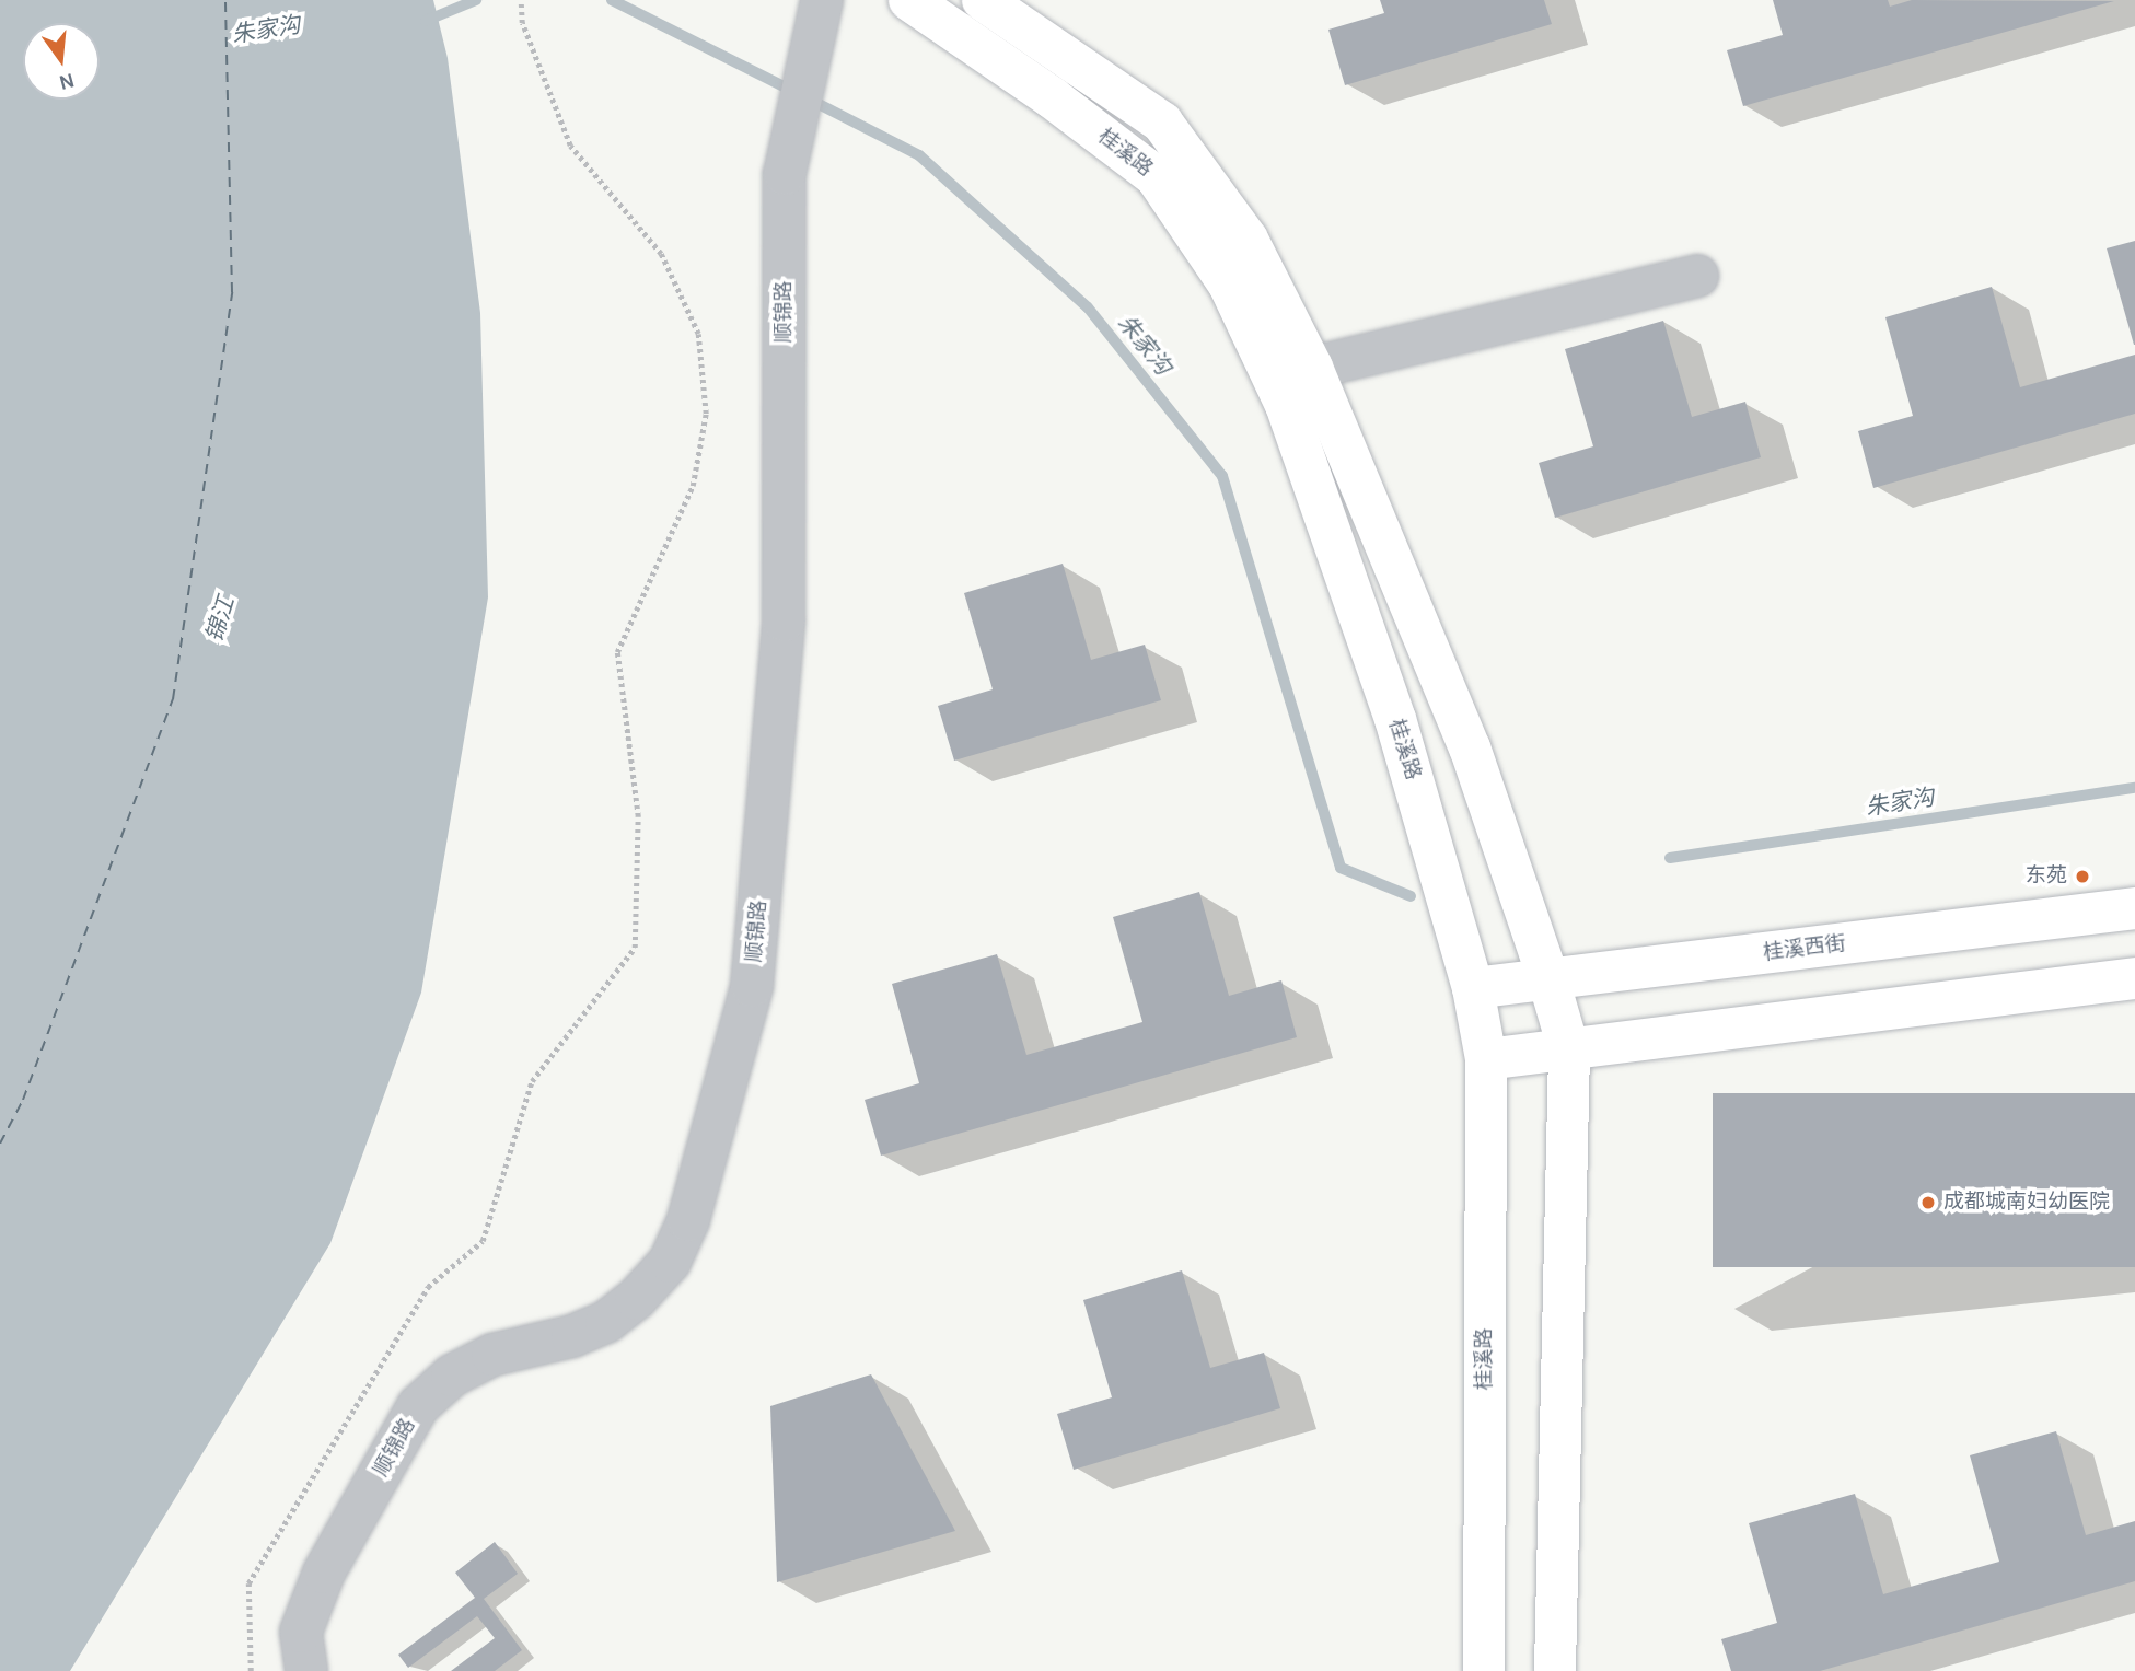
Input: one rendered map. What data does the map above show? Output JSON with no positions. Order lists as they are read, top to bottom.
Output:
{
  "streets": {
    "main road": ["桂溪路", "桂溪西街"],
    "street": ["顺锦路"]
  },
  "crossings": [
    ["桂溪路", "桂溪西街"]
  ],
  "water": ["朱家沟", "锦江"],
  "places": ["东苑", "成都城南妇幼医院"],
  "north": "bottom"
}
